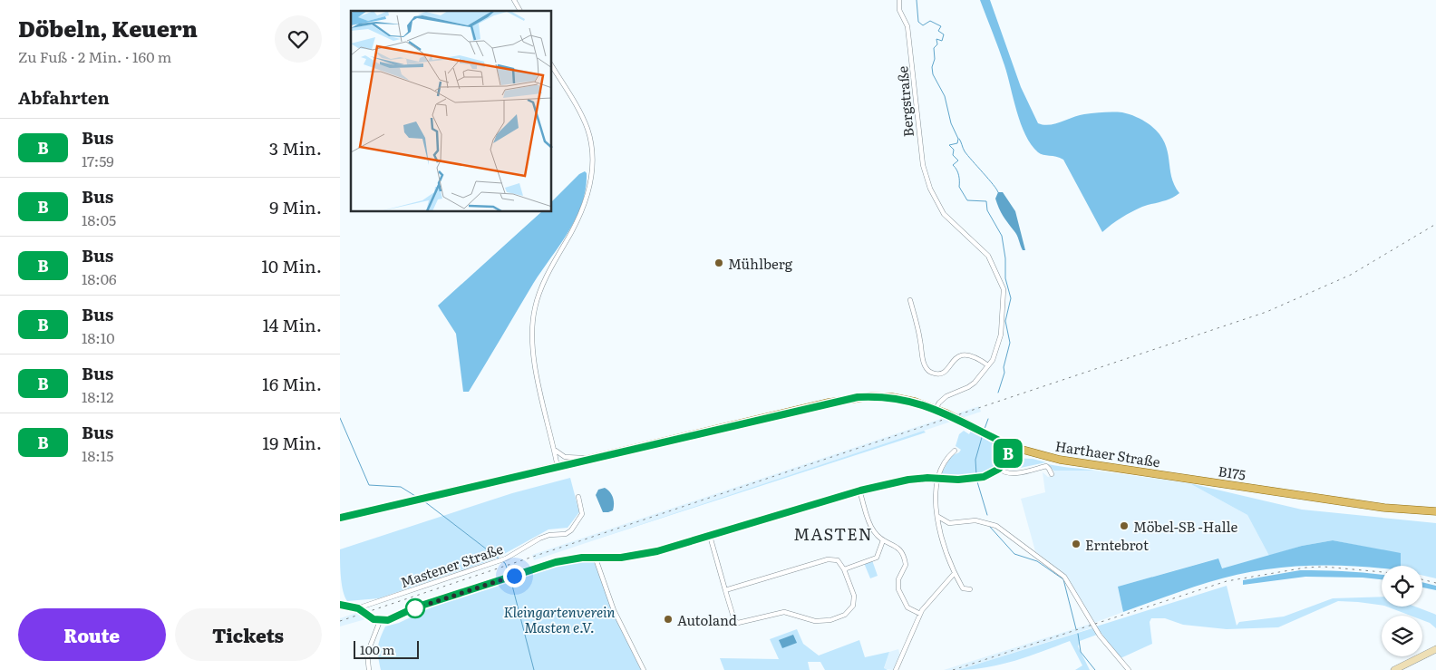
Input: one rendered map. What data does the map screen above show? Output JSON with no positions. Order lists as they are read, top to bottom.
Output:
{
  "streets": {
    "main road": ["Harthaer Straße", "B175"],
    "street": ["Bergstraße", "Mastener Straße"]
  },
  "crossings": [
    ["Bergstraße", "Harthaer Straße"],
    ["Harthaer Straße", "B175"]
  ],
  "districts": ["MASTEN"],
  "parks": ["Kleingartenverein Masten e.V."],
  "places": [
    "Mühlberg",
    "Möbel-SB -Halle",
    "Erntebrot",
    "Autoland"
  ],
  "lines": ["bus line B"],
  "scale_bar": "100 m",
  "page": {
    "heading": [
      ["Döbeln, Keuern", "Zu Fuß · 2 Min. · 160 m"],
      "Abfahrten"
    ],
    "on_map": "B",
    "list": [
      {
        "mark": "B",
        "name": "Bus",
        "note": "17:59",
        "value": "3 Min."
      },
      {
        "mark": "B",
        "name": "Bus",
        "note": "18:05",
        "value": "9 Min."
      },
      {
        "mark": "B",
        "name": "Bus",
        "note": "18:06",
        "value": "10 Min."
      },
      {
        "mark": "B",
        "name": "Bus",
        "note": "18:10",
        "value": "14 Min."
      },
      {
        "mark": "B",
        "name": "Bus",
        "note": "18:12",
        "value": "16 Min."
      },
      {
        "mark": "B",
        "name": "Bus",
        "note": "18:15",
        "value": "19 Min."
      }
    ],
    "buttons": ["Route", "Tickets"],
    "scale": "100 m"
  }
}
